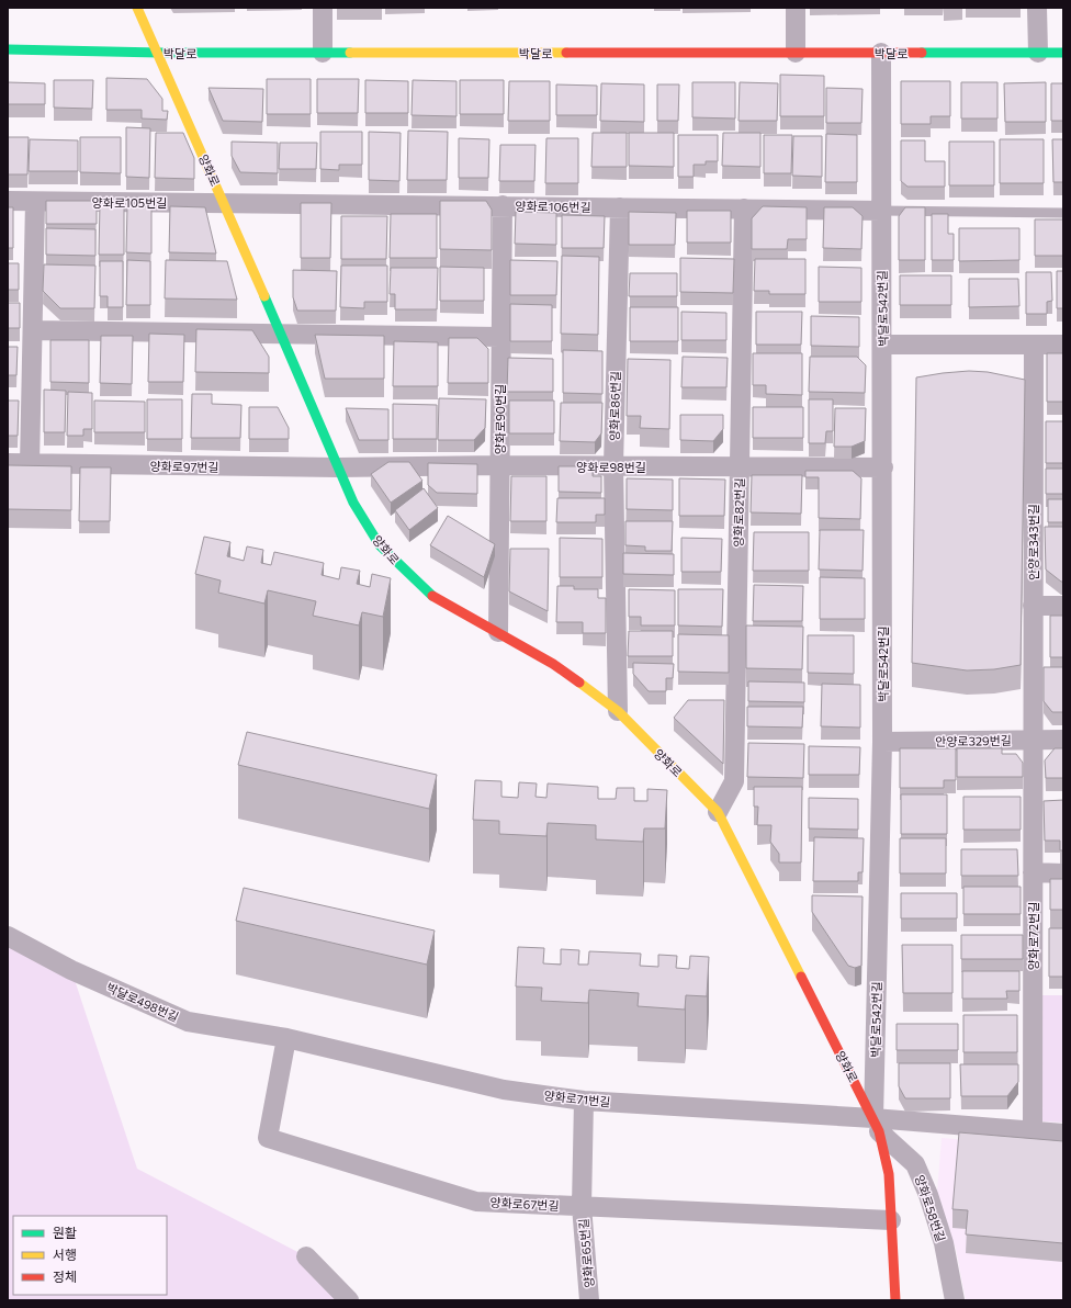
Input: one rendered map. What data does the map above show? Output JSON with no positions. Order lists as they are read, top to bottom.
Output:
{
  "streets": {
    "street": [
      "박달로",
      "양화로",
      "양화로105번길",
      "양화로106번길",
      "박달로542번길",
      "양화로86번길",
      "양화로90번길",
      "양화로97번길",
      "양화로98번길",
      "양화로82번길",
      "안양로343번길",
      "안양로329번길",
      "양화로72번길",
      "박달로498번길",
      "양화로71번길",
      "양화로67번길",
      "양화로58번길",
      "양화로65번길"
    ]
  },
  "crossings": [
    ["박달로", "양화로"],
    ["박달로", "박달로542번길"],
    ["양화로", "양화로105번길"],
    ["양화로", "양화로106번길"],
    ["양화로", "박달로542번길"],
    ["양화로", "양화로86번길"],
    ["양화로", "양화로90번길"],
    ["양화로", "양화로97번길"],
    ["양화로", "양화로98번길"],
    ["양화로", "양화로82번길"],
    ["양화로", "양화로71번길"],
    ["양화로", "양화로67번길"],
    ["양화로", "양화로58번길"],
    ["양화로105번길", "양화로106번길"],
    ["양화로106번길", "박달로542번길"],
    ["양화로106번길", "양화로86번길"],
    ["양화로106번길", "양화로90번길"],
    ["양화로106번길", "양화로82번길"],
    ["박달로542번길", "양화로98번길"],
    ["박달로542번길", "안양로329번길"],
    ["박달로542번길", "양화로71번길"],
    ["박달로542번길", "양화로58번길"],
    ["양화로86번길", "양화로98번길"],
    ["양화로90번길", "양화로98번길"],
    ["양화로97번길", "양화로98번길"],
    ["양화로98번길", "양화로82번길"],
    ["안양로343번길", "안양로329번길"],
    ["안양로343번길", "양화로72번길"],
    ["안양로329번길", "양화로72번길"],
    ["박달로498번길", "양화로71번길"],
    ["박달로498번길", "양화로67번길"],
    ["양화로71번길", "양화로67번길"],
    ["양화로71번길", "양화로58번길"],
    ["양화로71번길", "양화로65번길"],
    ["양화로67번길", "양화로65번길"]
  ],
  "legend": ["원활", "서행", "정체"]
}
